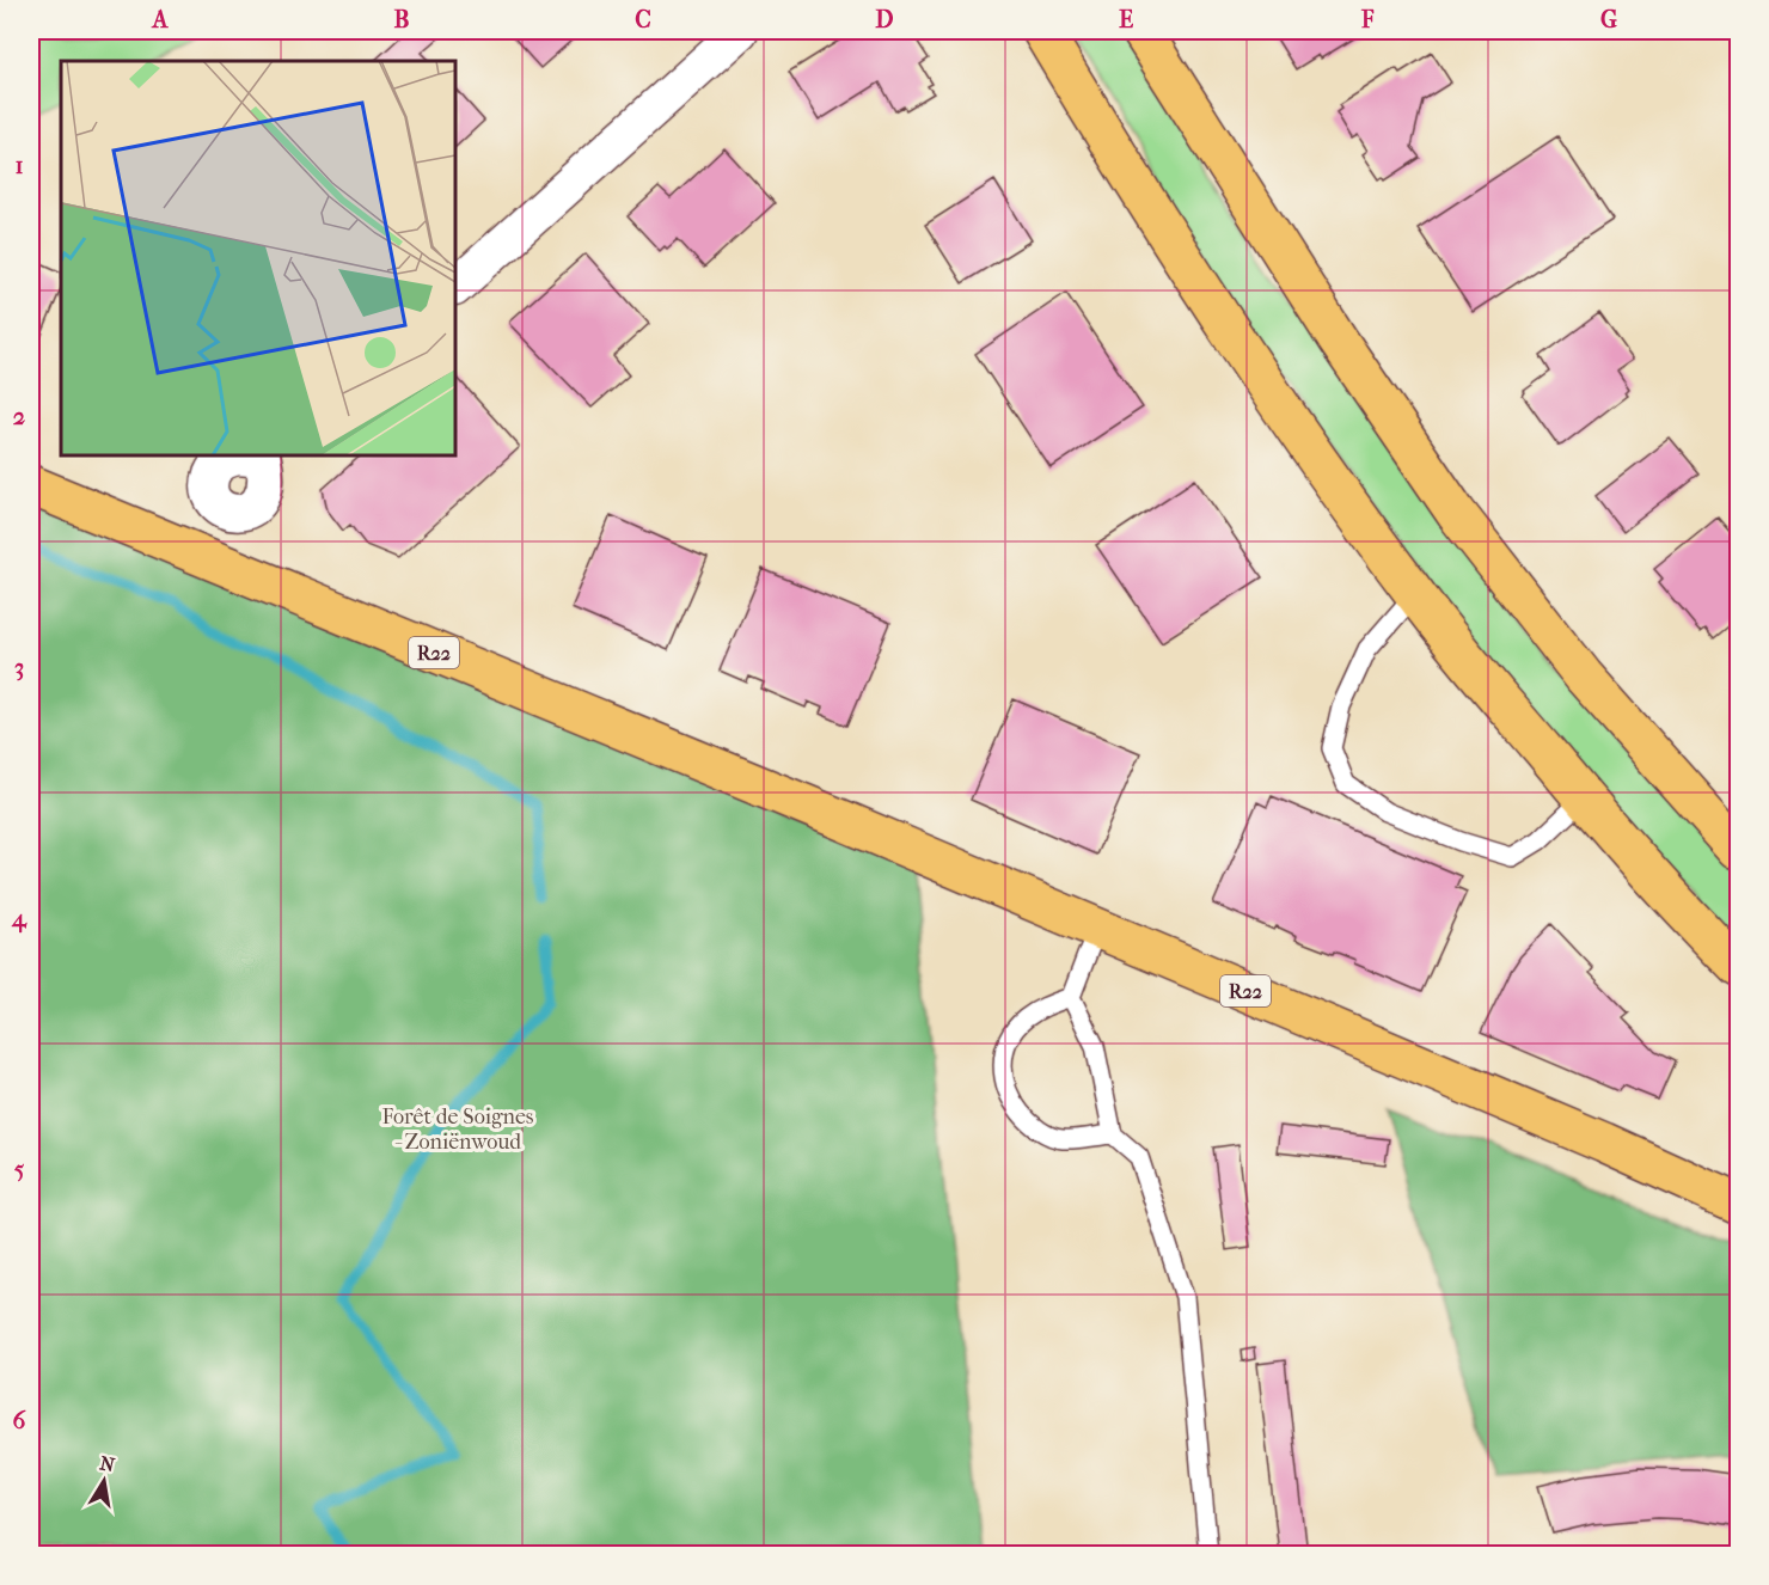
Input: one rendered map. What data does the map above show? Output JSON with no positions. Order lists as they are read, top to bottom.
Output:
{
  "streets": {
    "main road": ["R22"]
  },
  "parks": ["Forêt de Soignes - Zoniënwoud"],
  "north": "top",
  "grid": {
    "columns": [
      "A",
      "B",
      "C",
      "D",
      "E",
      "F",
      "G"
    ],
    "rows": [
      "1",
      "2",
      "3",
      "4",
      "5",
      "6"
    ]
  }
}
